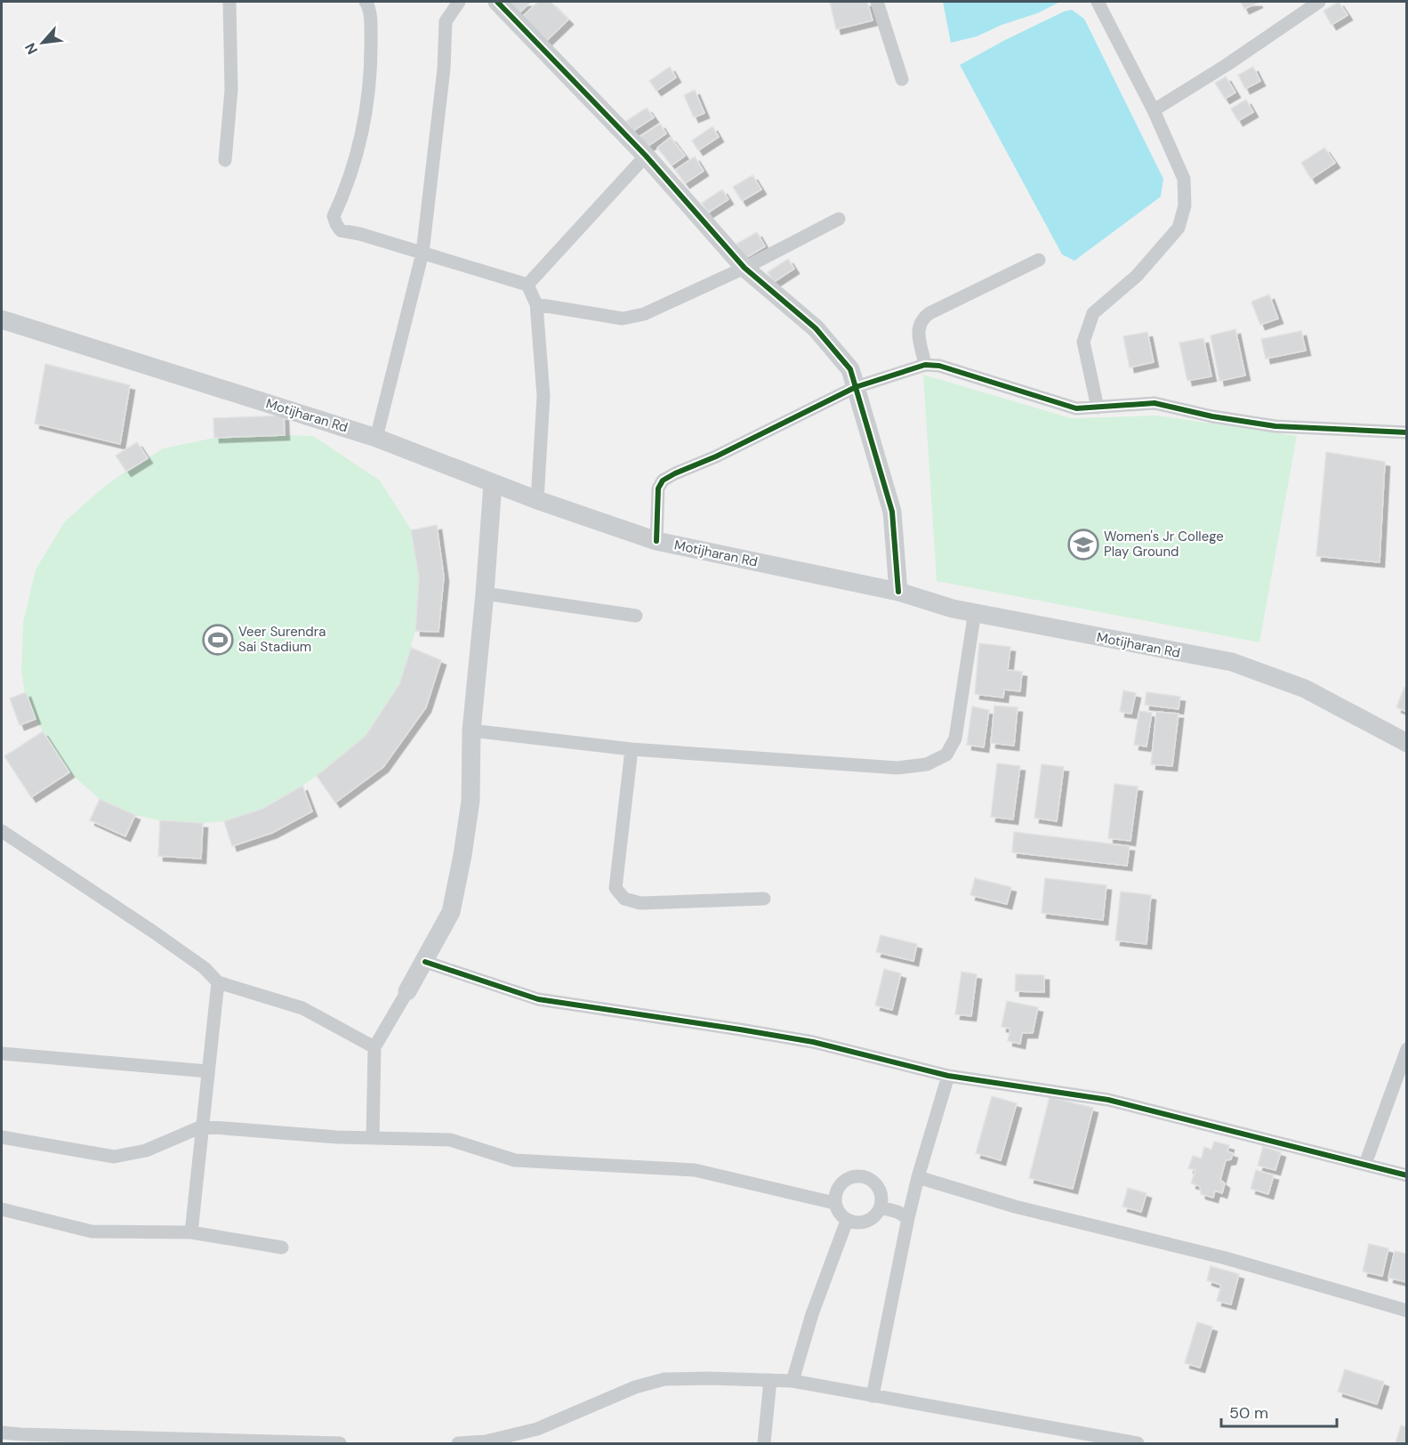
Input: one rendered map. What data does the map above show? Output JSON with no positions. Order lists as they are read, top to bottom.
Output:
{
  "streets": {
    "main road": ["Motijharan Rd"]
  },
  "places": {
    "school or university": ["Women's Jr College Play Ground"],
    "sports": ["Veer Surendra Sai Stadium"]
  },
  "scale_bar": "50 m",
  "north": "bottom left"
}
